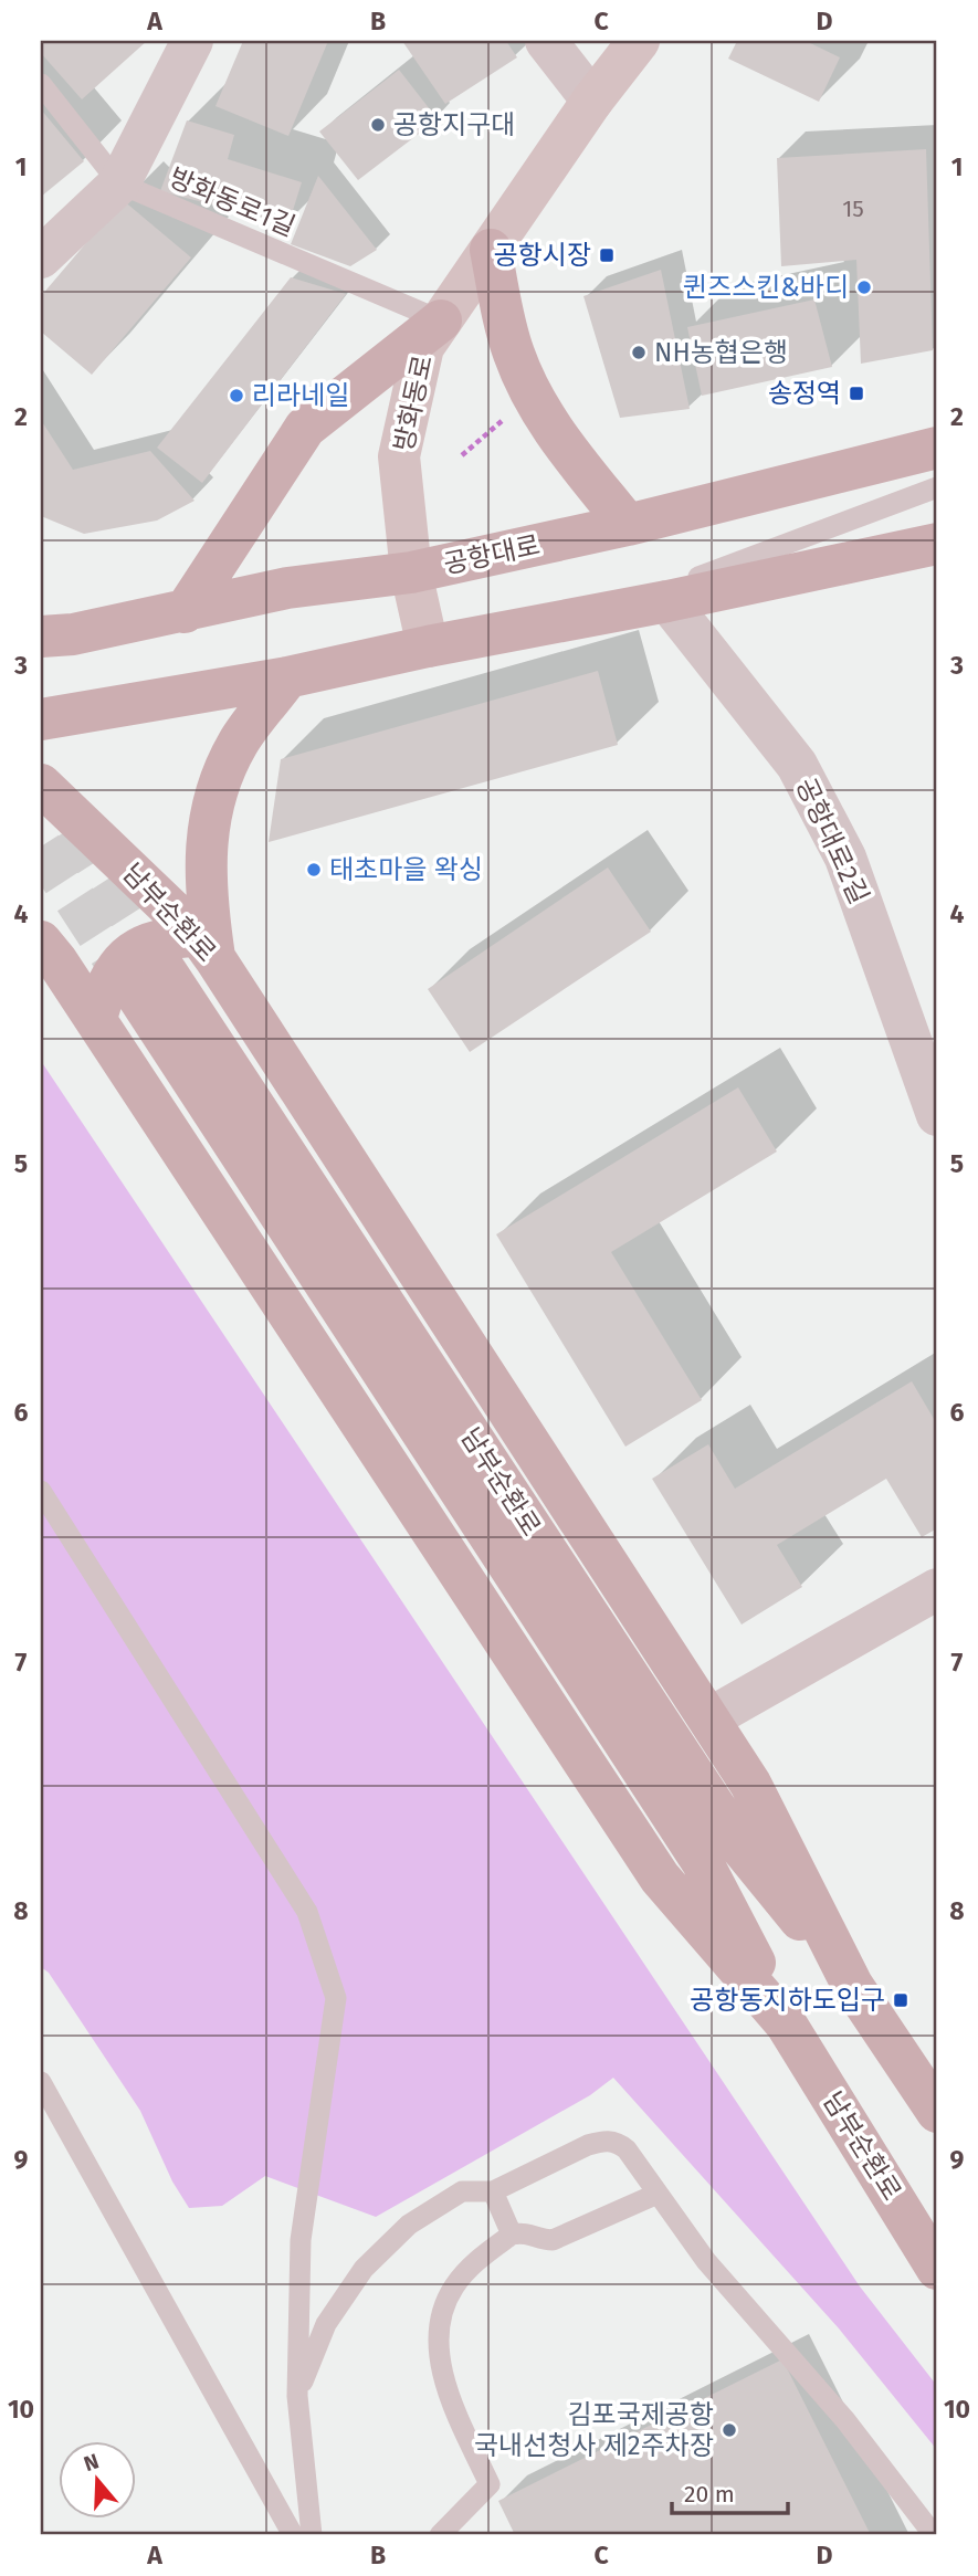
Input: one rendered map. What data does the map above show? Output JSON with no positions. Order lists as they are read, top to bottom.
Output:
{
  "streets": {
    "main road": ["방화동로", "공항대로", "남부순환로"],
    "street": ["공항대로2길"],
    "lane": ["방화동로1길"]
  },
  "crossings": [
    ["방화동로1길", "방화동로"],
    ["방화동로", "공항대로"]
  ],
  "places": {
    "other": [
      "공항지구대",
      "퀸즈스킨&바디",
      "NH농협은행",
      "리라네일",
      "태초마을 왁싱",
      "김포국제공항 국내선청사 제2주차장"
    ],
    "transit": ["공항시장", "송정역", "공항동지하도입구"]
  },
  "house_numbers": ["15"],
  "scale_bar": "20 m",
  "north": "top",
  "grid": {
    "columns": [
      "A",
      "B",
      "C",
      "D"
    ],
    "rows": [
      "1",
      "2",
      "3",
      "4",
      "5",
      "6",
      "7",
      "8",
      "9",
      "10"
    ]
  }
}
